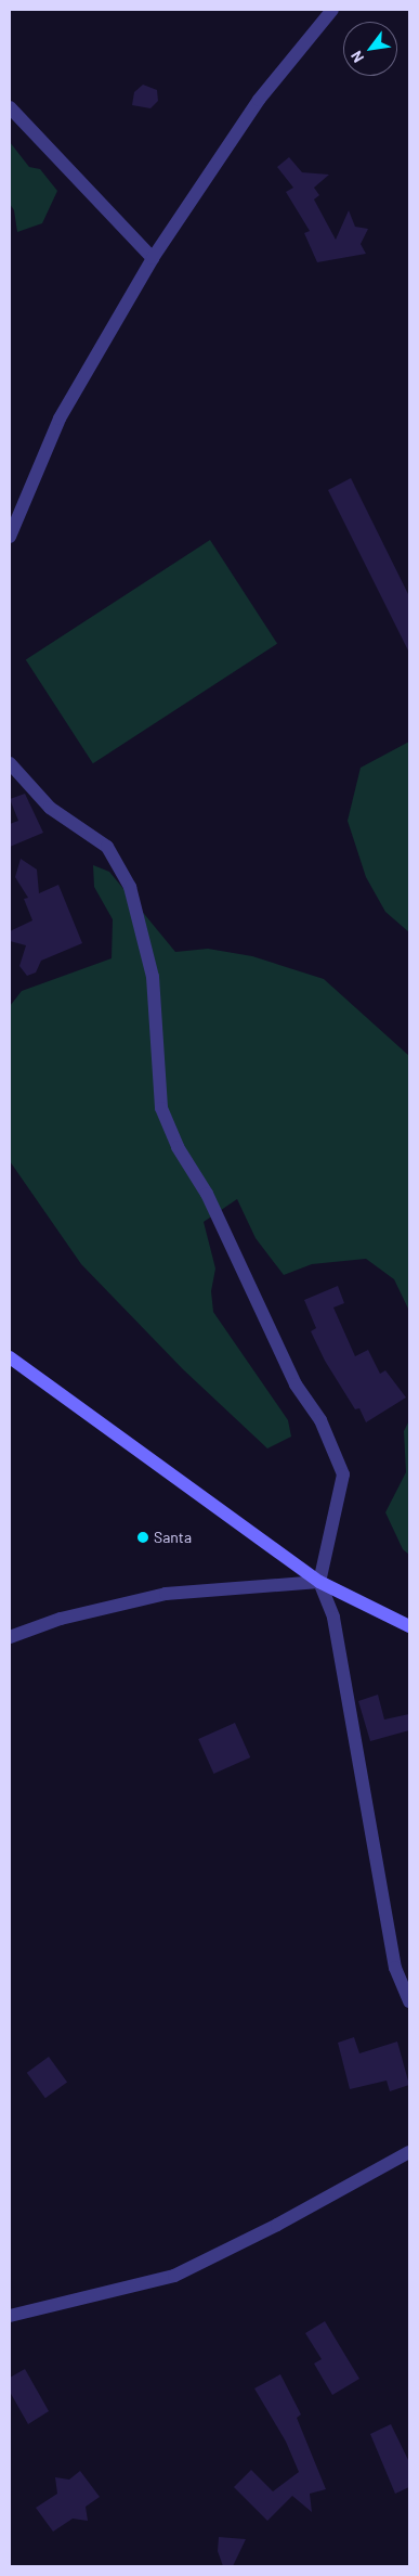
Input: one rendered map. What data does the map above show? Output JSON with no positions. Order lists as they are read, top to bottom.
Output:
{
  "places": ["Santa"],
  "north": "bottom left"
}
